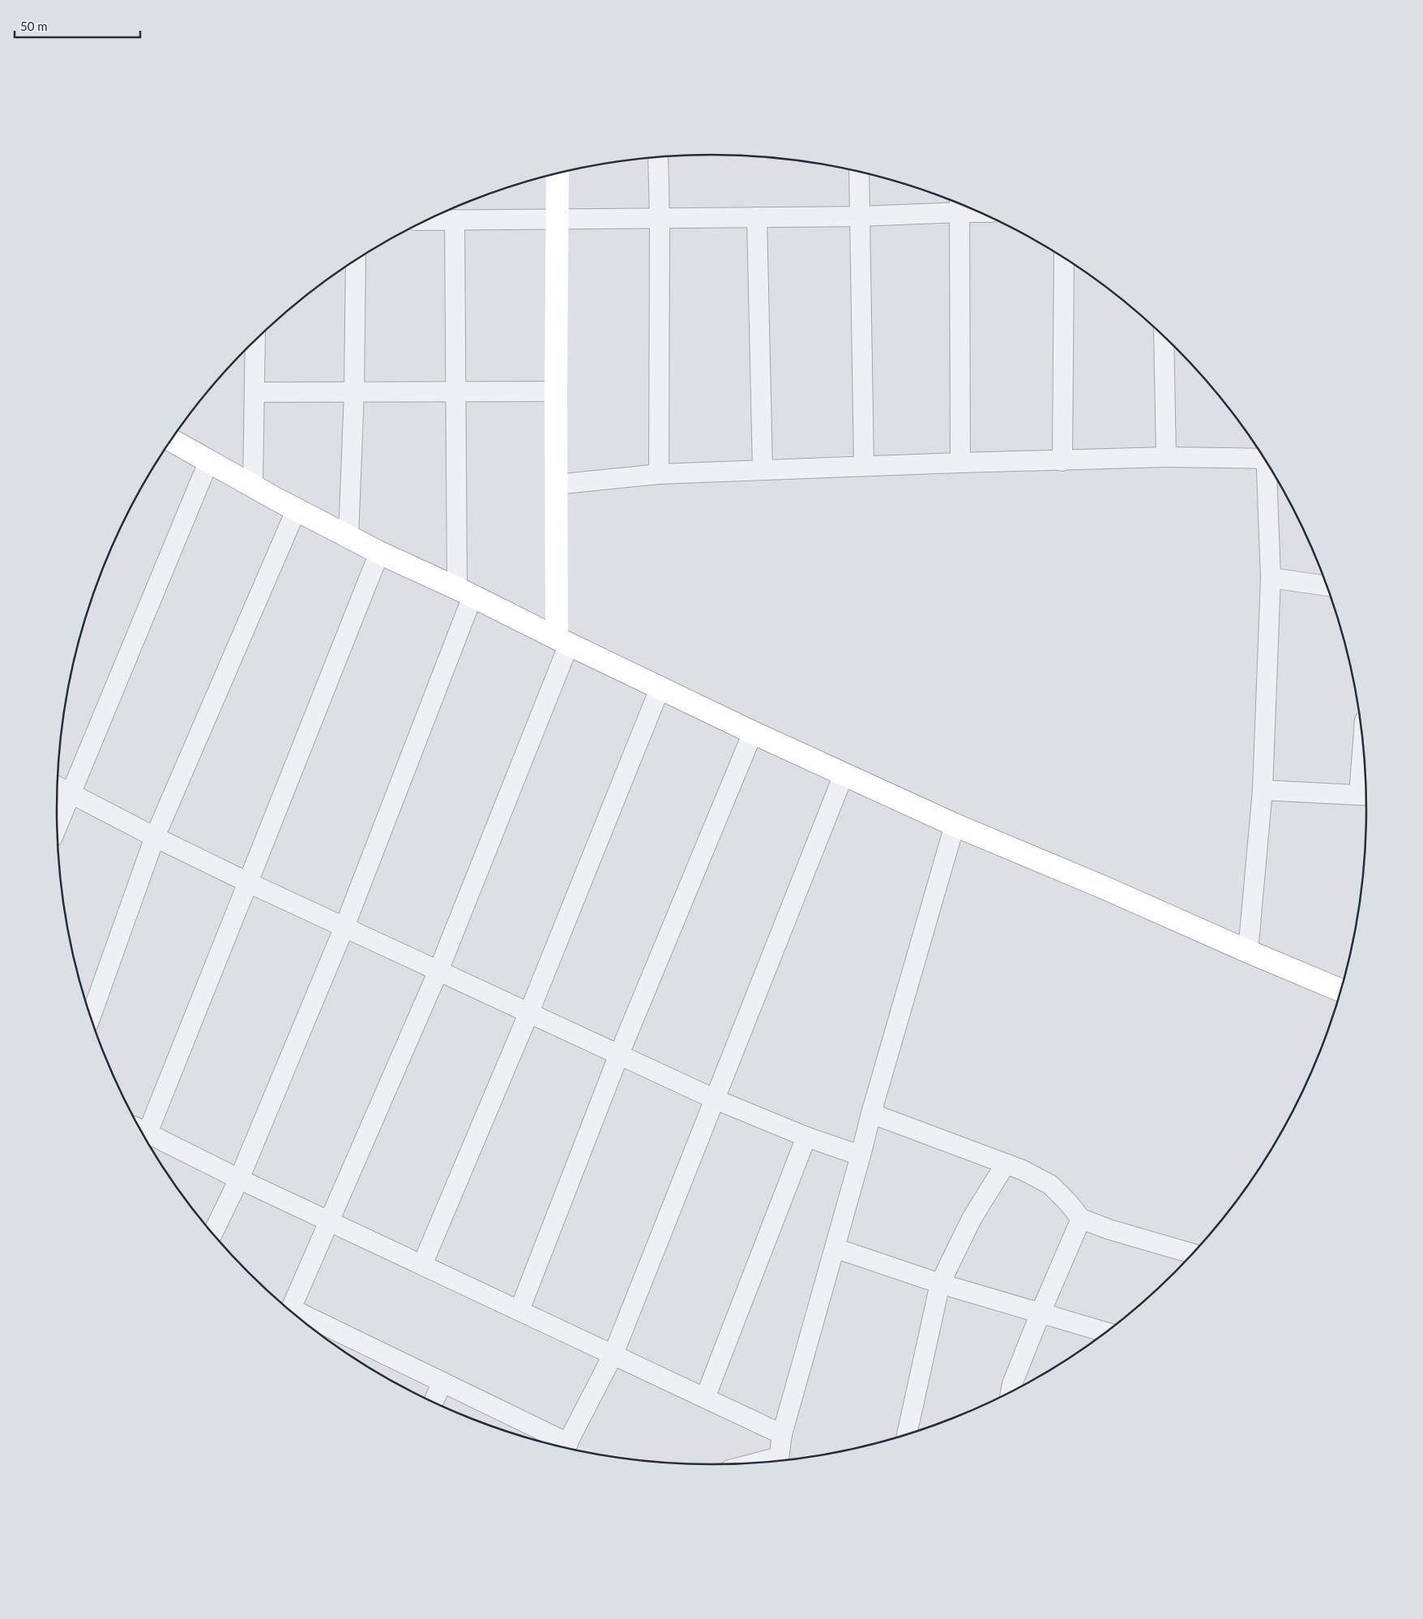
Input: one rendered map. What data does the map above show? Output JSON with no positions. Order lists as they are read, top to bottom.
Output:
{
  "scale_bar": "50 m"
}
